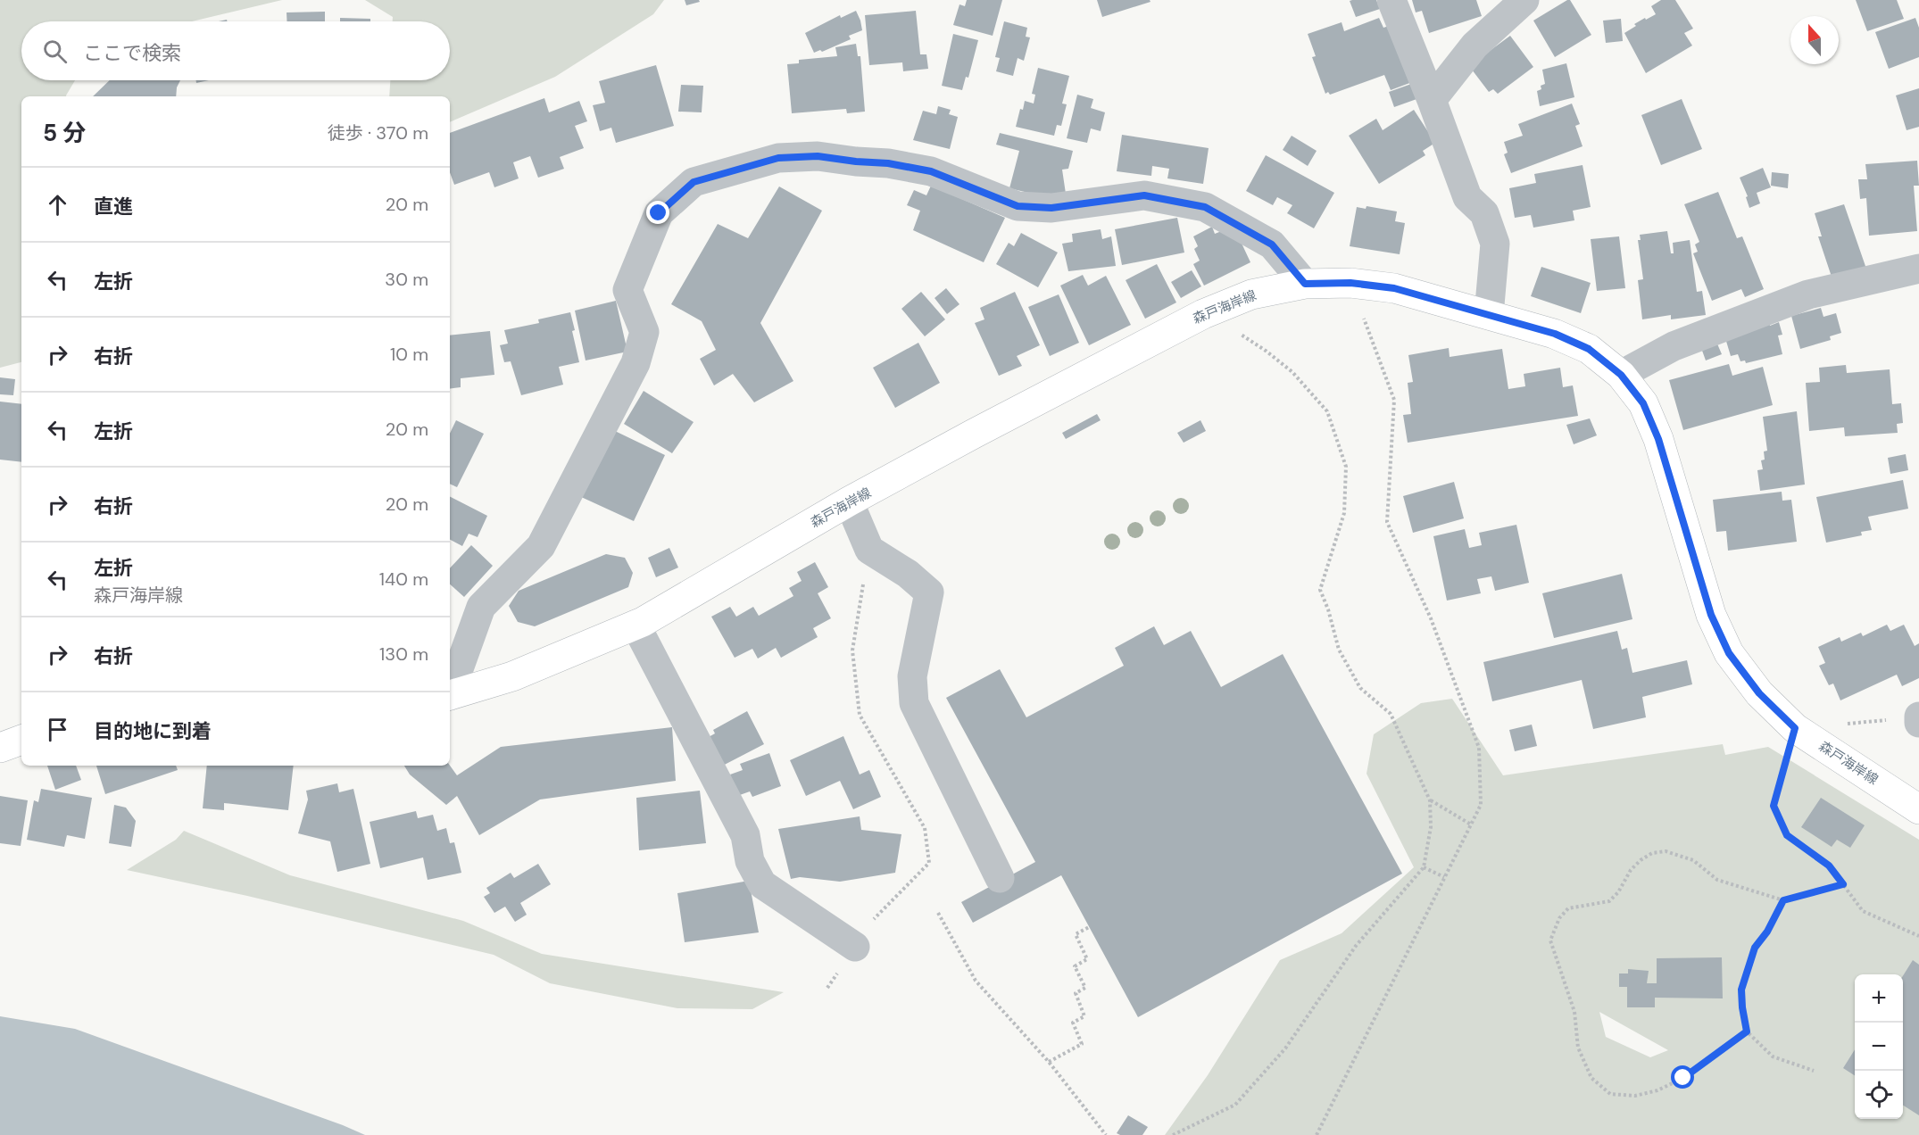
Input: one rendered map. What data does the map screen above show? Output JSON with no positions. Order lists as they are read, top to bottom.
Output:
{
  "streets": {
    "main road": ["森戸海岸線"]
  },
  "north": "top",
  "page": {
    "search": "ここで検索",
    "heading": ["5 分", "徒歩 · 370 m"],
    "list": [
      ["直進", "20 m"],
      ["左折", "30 m"],
      ["右折", "10 m"],
      ["左折", "20 m"],
      ["右折", "20 m"],
      ["左折", "森戸海岸線", "140 m"],
      ["右折", "130 m"],
      "目的地に到着"
    ],
    "map_buttons": ["+", "−"]
  }
}
